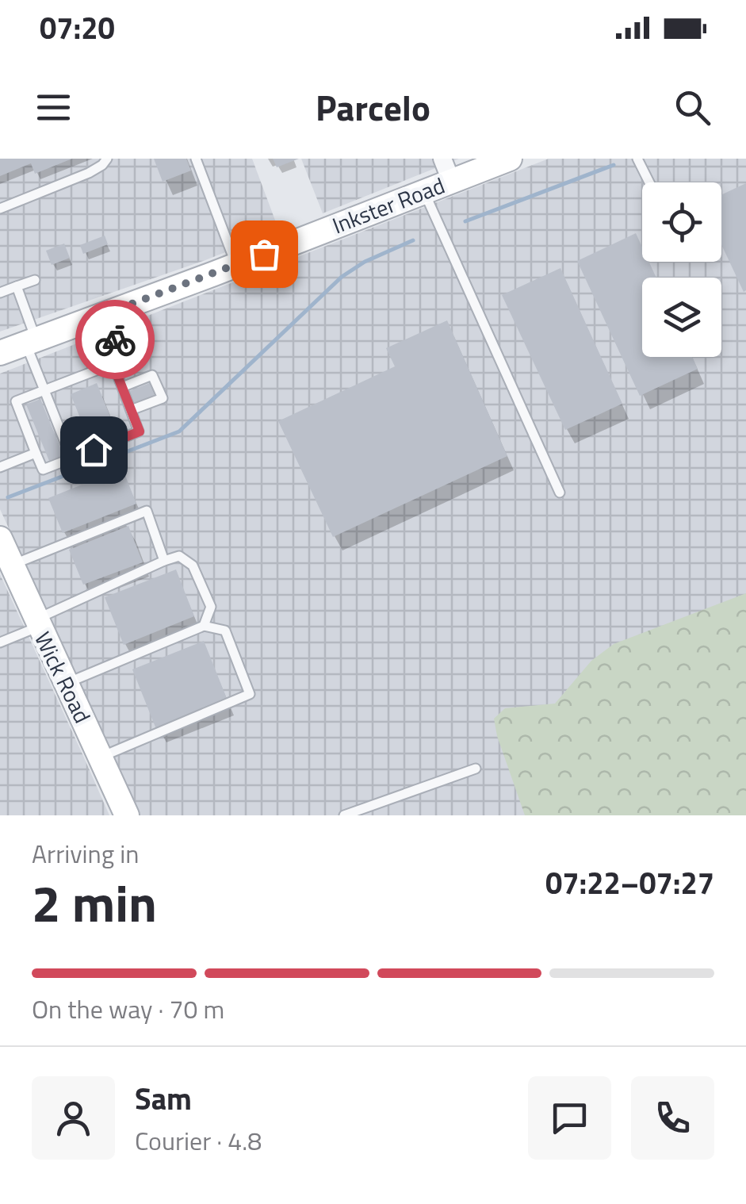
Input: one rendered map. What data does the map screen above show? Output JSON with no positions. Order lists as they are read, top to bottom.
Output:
{
  "streets": {
    "street": ["Inkster Road", "Wick Road"]
  },
  "page": {
    "status": "07:20",
    "header": "Parcelo",
    "heading": ["2 min", "Arriving in", "07:22–07:27"],
    "panel": ["Sam", "Courier · 4.8"],
    "bar": "On the way · 70 m"
  }
}
